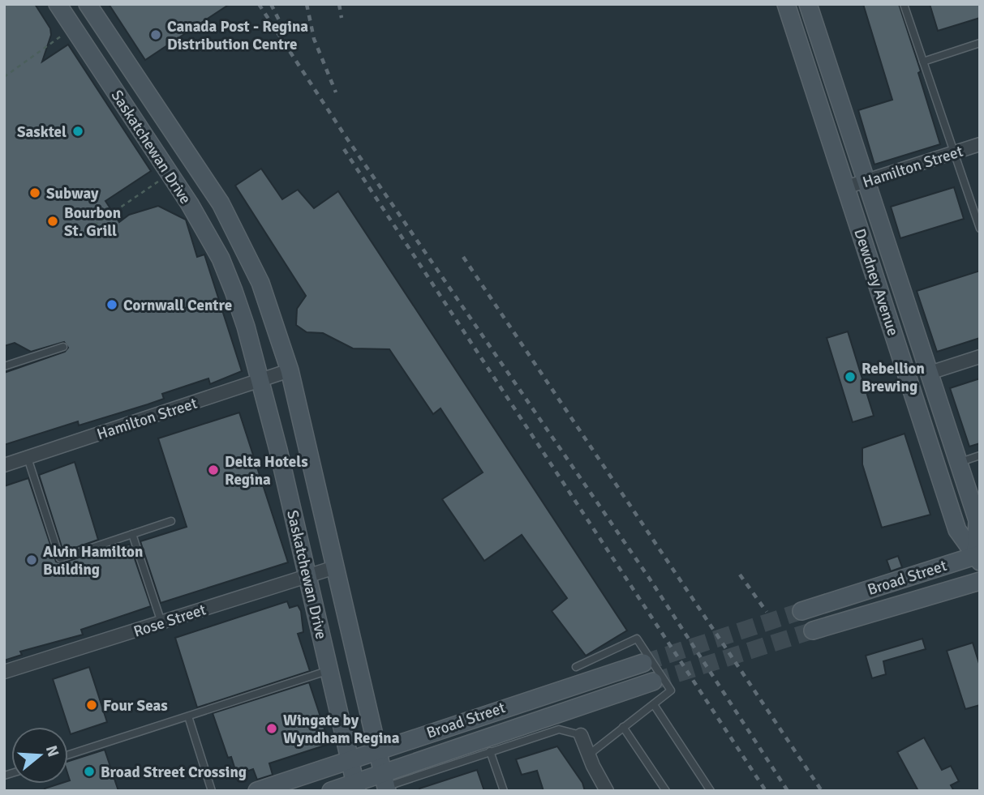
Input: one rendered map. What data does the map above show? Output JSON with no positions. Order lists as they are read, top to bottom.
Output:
{
  "streets": {
    "main road": ["Saskatchewan Drive", "Dewdney Avenue", "Broad Street"],
    "street": ["Hamilton Street", "Rose Street"]
  },
  "crossings": [
    ["Saskatchewan Drive", "Hamilton Street"],
    ["Saskatchewan Drive", "Broad Street"],
    ["Saskatchewan Drive", "Rose Street"],
    ["Hamilton Street", "Dewdney Avenue"],
    ["Dewdney Avenue", "Broad Street"]
  ],
  "places": [
    "Canada Post - Regina Distribution Centre",
    "Sasktel",
    "Subway",
    "Bourbon St. Grill",
    "Cornwall Centre",
    "Rebellion Brewing",
    "Delta Hotels Regina",
    "Alvin Hamilton Building",
    "Four Seas",
    "Wingate by Wyndham Regina",
    "Broad Street Crossing"
  ],
  "north": "right"
}
